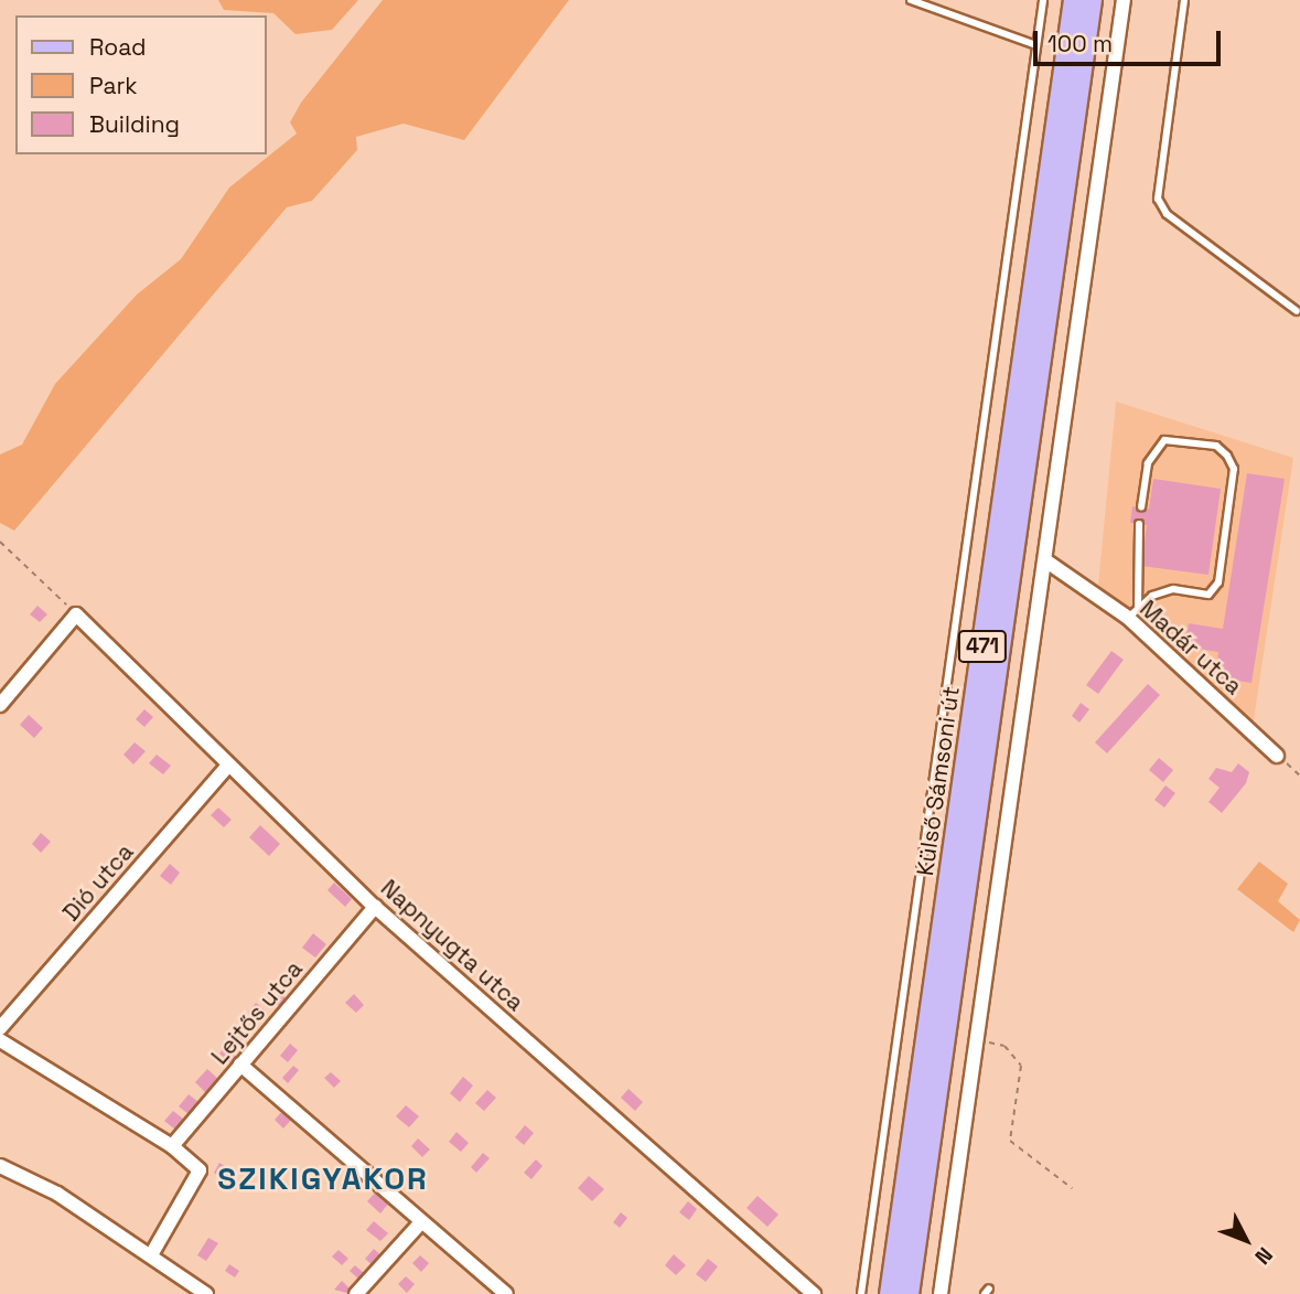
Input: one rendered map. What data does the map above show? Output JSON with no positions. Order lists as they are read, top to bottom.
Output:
{
  "streets": {
    "main road": ["471", "Külső Sámsoni út"],
    "street": [
      "Madár utca",
      "Dió utca",
      "Napnyugta utca",
      "Lejtős utca"
    ]
  },
  "crossings": [
    ["Dió utca", "Napnyugta utca"],
    ["Napnyugta utca", "Lejtős utca"]
  ],
  "districts": ["SZIKIGYAKOR"],
  "legend": ["Road", "Park", "Building"],
  "scale_bar": "100 m",
  "north": "bottom right"
}
